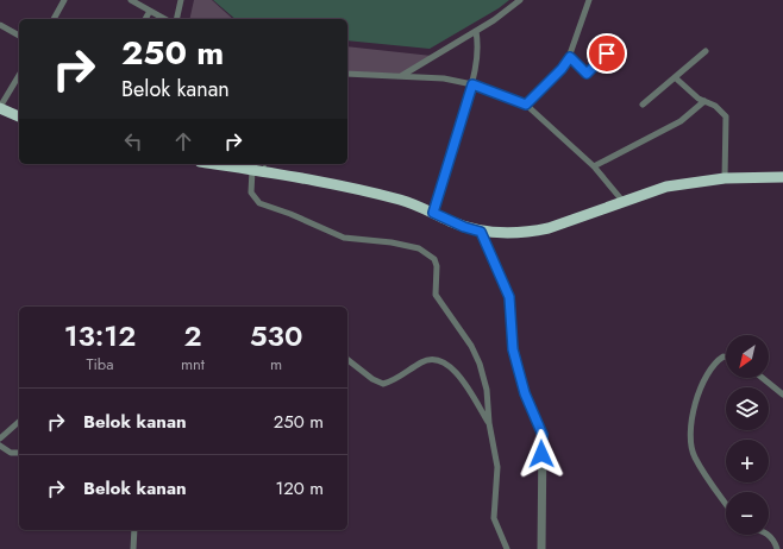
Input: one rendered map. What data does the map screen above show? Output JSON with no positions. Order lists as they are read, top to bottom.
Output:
{
  "north": "bottom left",
  "page": {
    "turn": ["250 m", "Belok kanan"],
    "eta": [
      "13:12",
      "Tiba",
      "2",
      "mnt",
      "530",
      "m"
    ],
    "map_buttons": ["+", "−"],
    "list": [
      {
        "name": "Belok kanan",
        "value": "250 m"
      },
      {
        "name": "Belok kanan",
        "value": "120 m"
      }
    ]
  }
}
